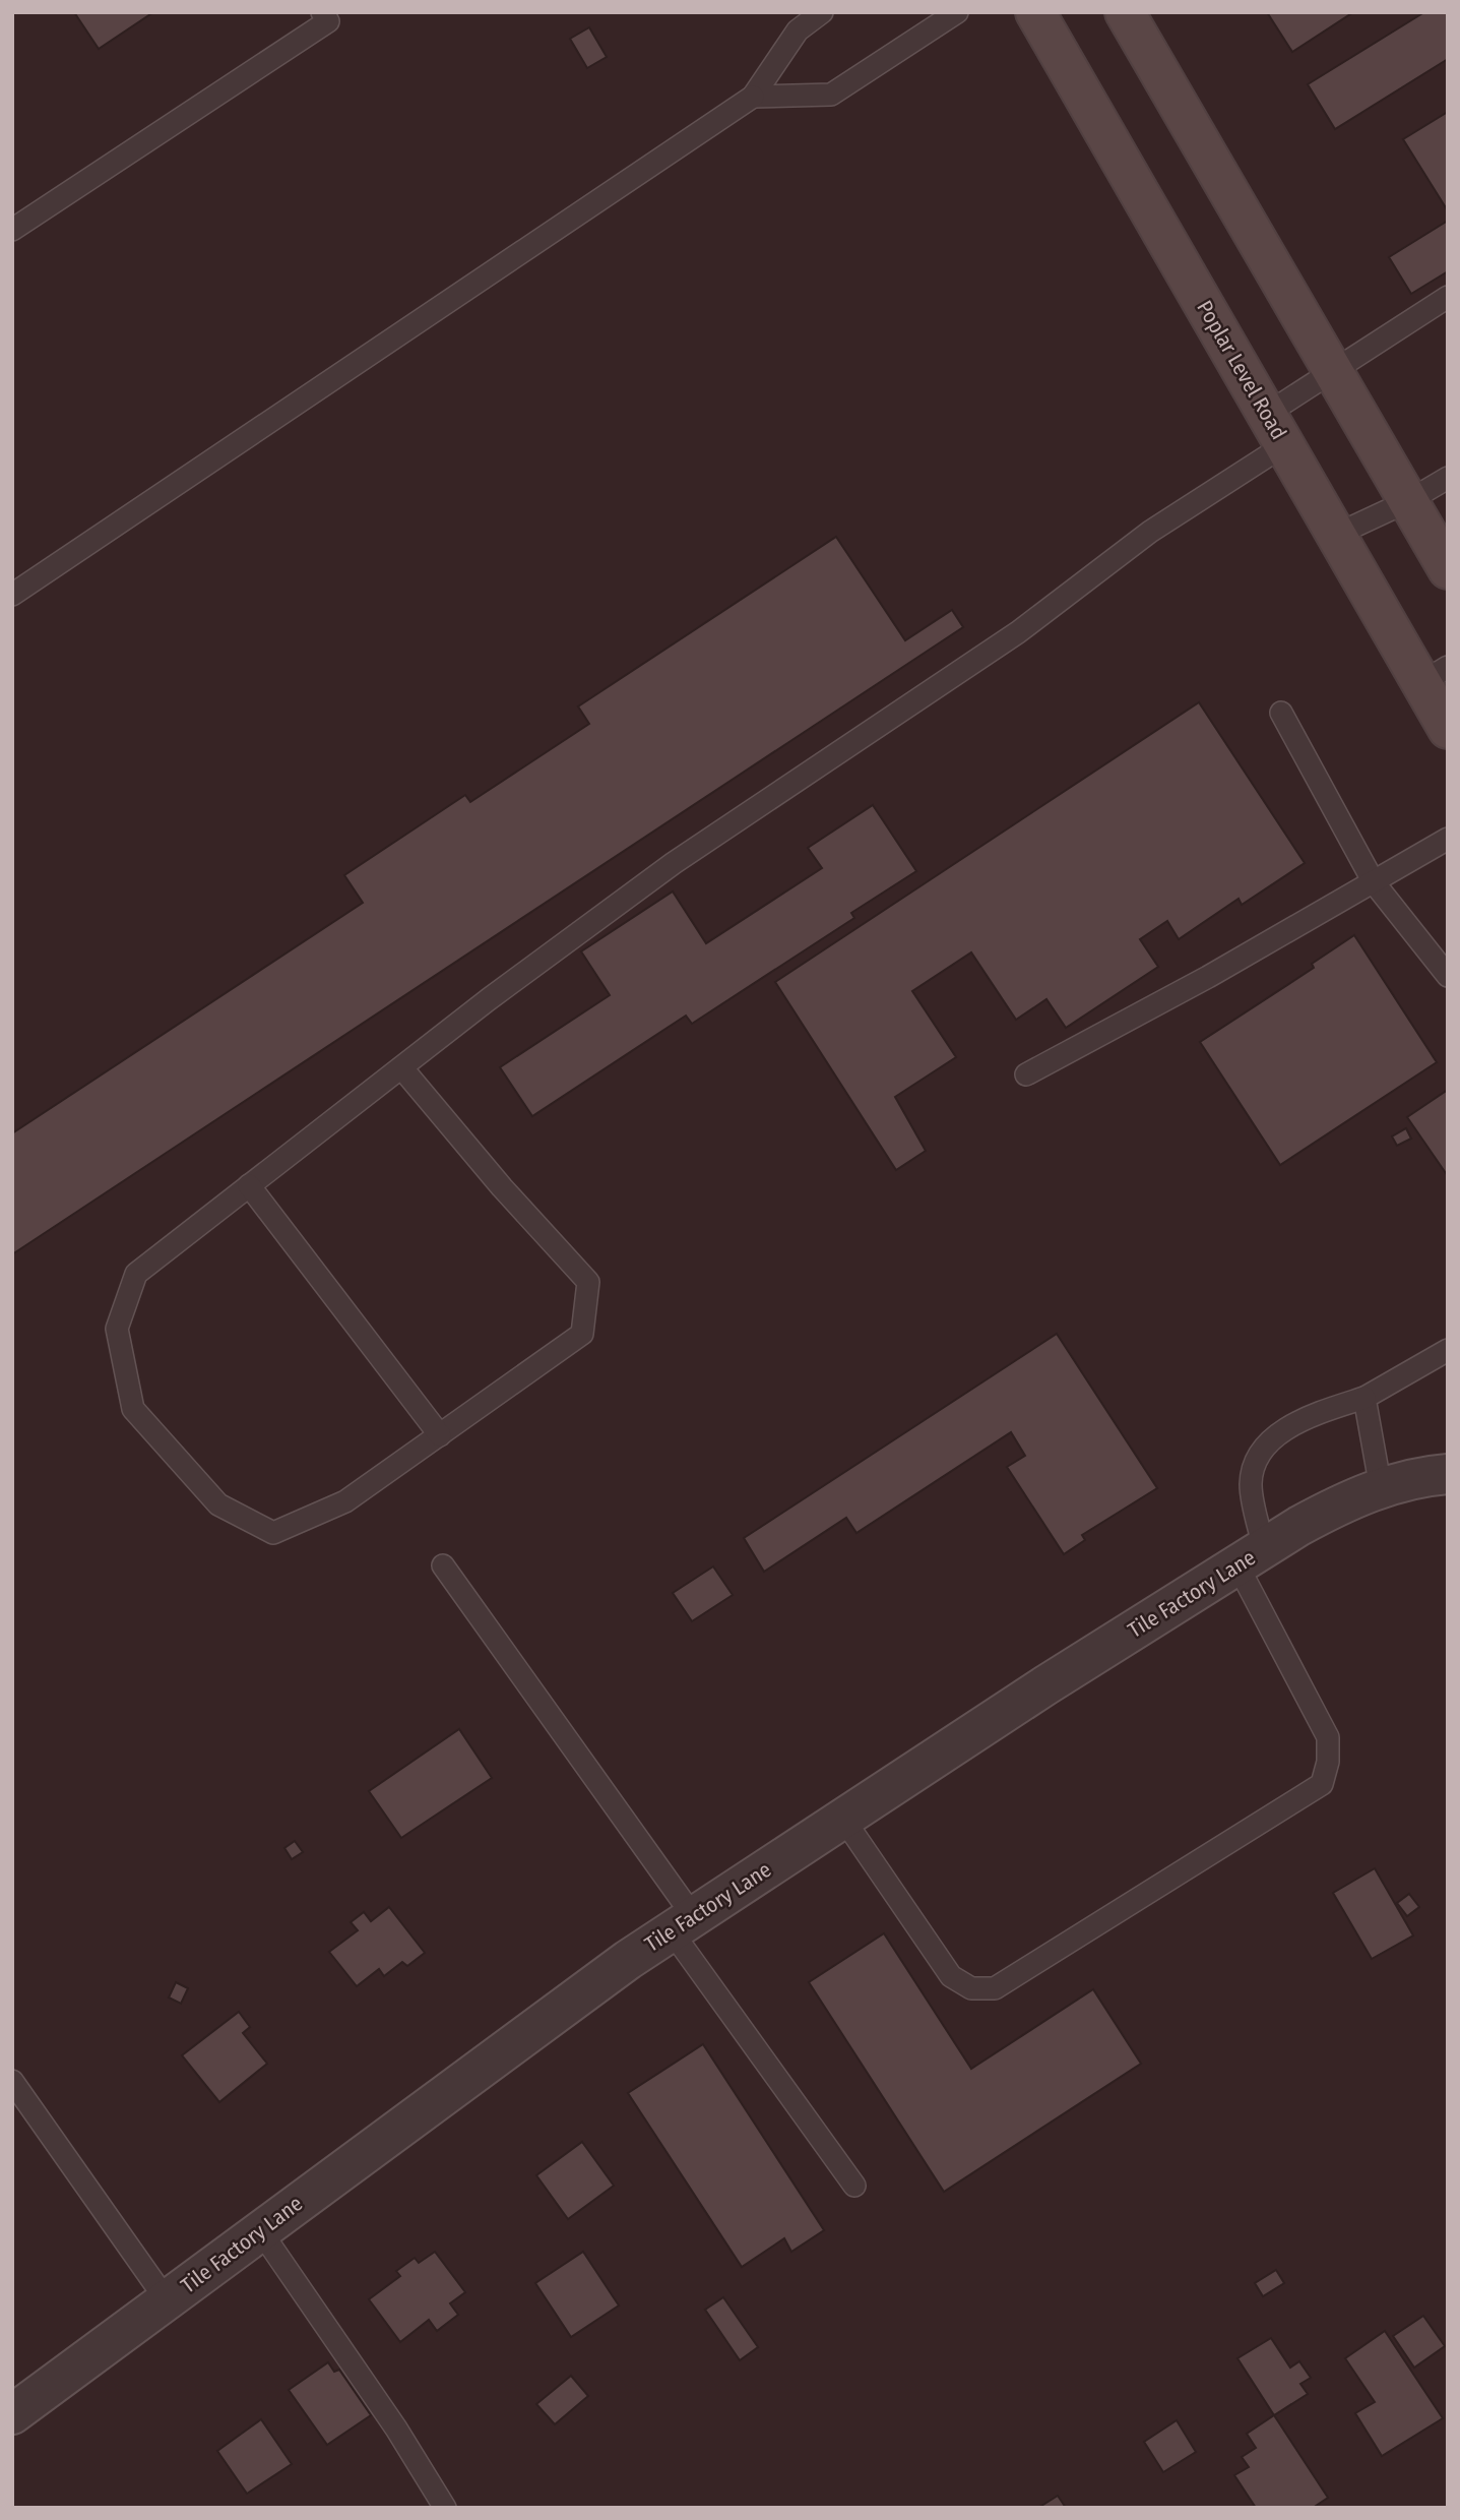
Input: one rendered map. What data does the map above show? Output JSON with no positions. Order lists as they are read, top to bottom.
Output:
{
  "streets": {
    "main road": ["Poplar Level Road"],
    "street": ["Tile Factory Lane"]
  }
}
